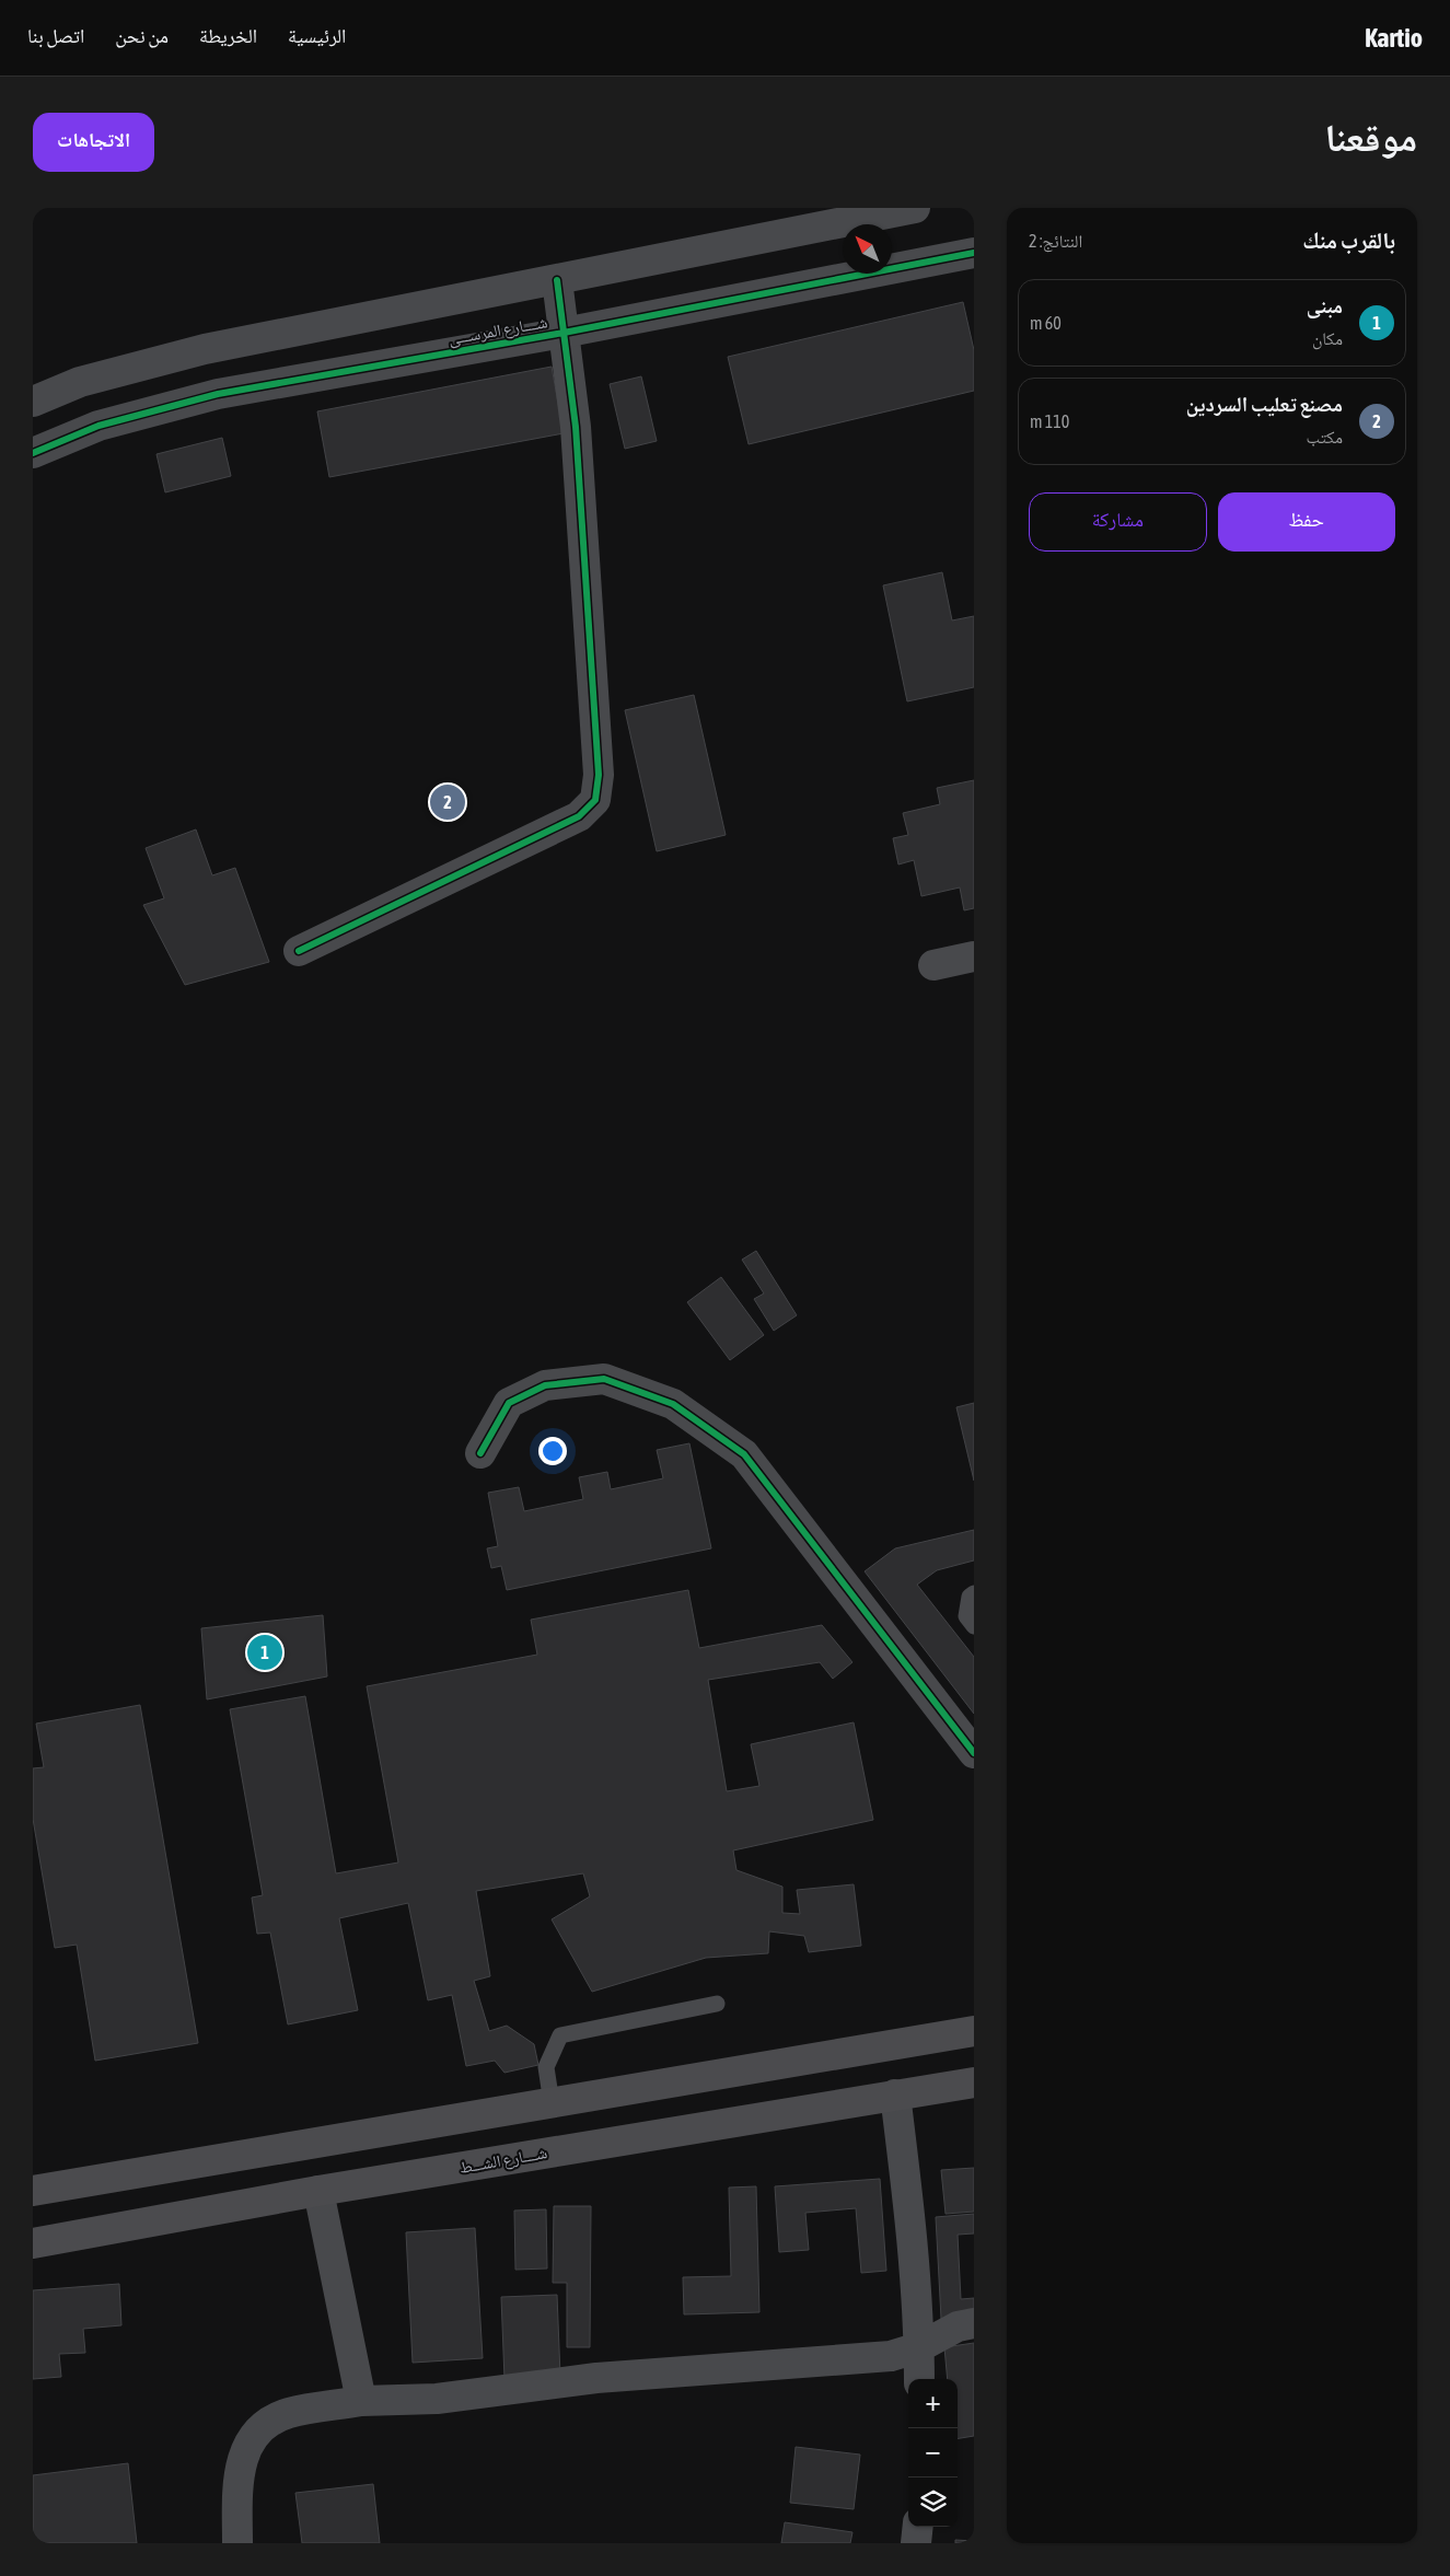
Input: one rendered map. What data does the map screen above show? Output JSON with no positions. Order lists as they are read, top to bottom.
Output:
{
  "streets": {
    "main road": ["شــــارع الشـــط"],
    "street": ["شــــارع المرســـى"]
  },
  "north": "top left",
  "page": {
    "header": "Kartio",
    "nav": [
      "الرئيسية",
      "الخريطة",
      "من نحن",
      "اتصل بنا"
    ],
    "title": "موقعنا",
    "buttons": [
      "الاتجاهات",
      ["حفظ", "مشاركة"]
    ],
    "heading": ["بالقرب منك", "النتائج: 2"],
    "list": [
      {
        "mark": "1",
        "name": "مبنى",
        "note": "مكان",
        "value": "60 m"
      },
      {
        "mark": "2",
        "name": "مصنع تعليب السردين",
        "note": "مكتب",
        "value": "110 m"
      }
    ],
    "pins": ["2", "1"],
    "map_buttons": ["+", "−"]
  }
}
